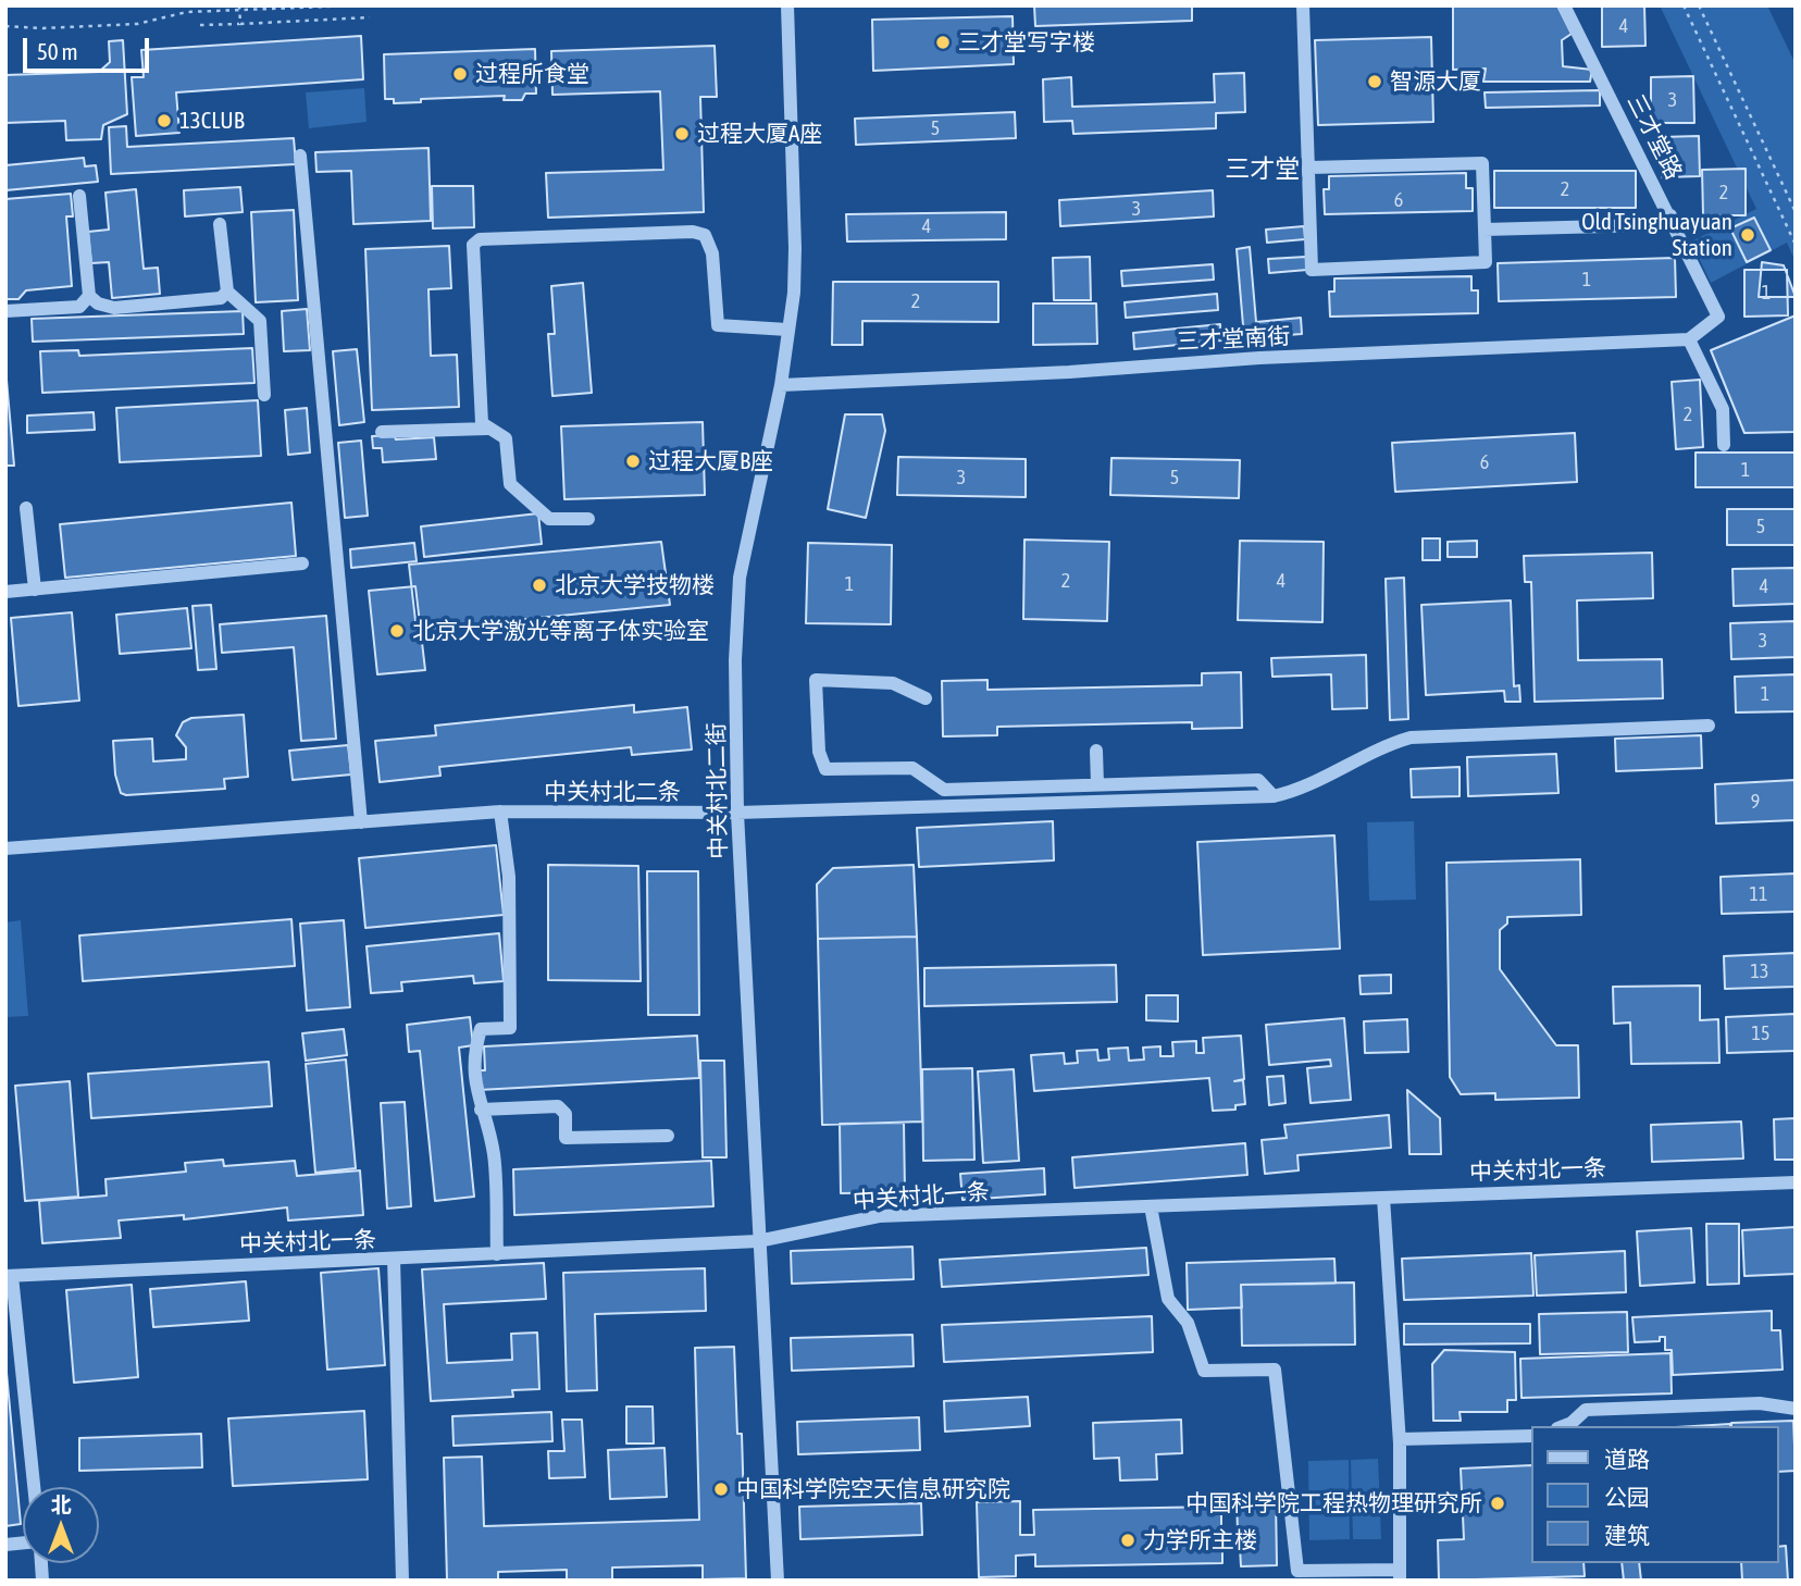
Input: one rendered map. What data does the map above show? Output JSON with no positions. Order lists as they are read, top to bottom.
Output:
{
  "streets": {
    "street": [
      "三才堂路",
      "三才堂南街",
      "中关村北二街",
      "中关村北二条",
      "中关村北一条"
    ]
  },
  "crossings": [
    ["三才堂路", "三才堂南街"],
    ["三才堂南街", "中关村北二街"],
    ["中关村北二街", "中关村北二条"],
    ["中关村北二街", "中关村北一条"]
  ],
  "districts": ["三才堂"],
  "places": [
    "三才堂写字楼",
    "过程所食堂",
    "智源大厦",
    "13CLUB",
    "过程大厦A座",
    "Old Tsinghuayuan Station",
    "过程大厦B座",
    "北京大学技物楼",
    "北京大学激光等离子体实验室",
    "中国科学院空天信息研究院",
    "中国科学院工程热物理研究所",
    "力学所主楼"
  ],
  "house_numbers": [
    "4",
    "3",
    "5",
    "2",
    "2",
    "6",
    "3",
    "4",
    "1",
    "1",
    "2",
    "2",
    "6",
    "1",
    "3",
    "5",
    "5",
    "2",
    "4",
    "1",
    "4",
    "3",
    "1",
    "9",
    "11",
    "13",
    "15"
  ],
  "legend": ["道路", "公园", "建筑"],
  "scale_bar": "50 m",
  "north": "top"
}
